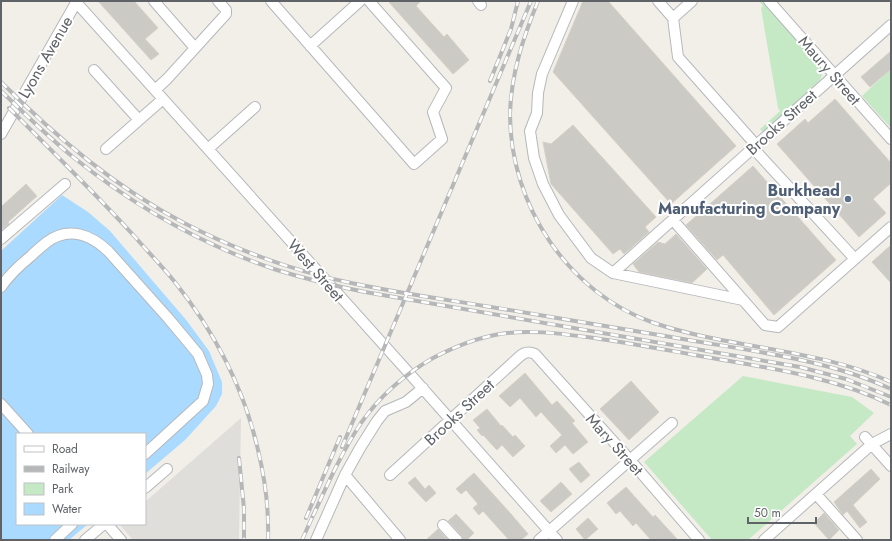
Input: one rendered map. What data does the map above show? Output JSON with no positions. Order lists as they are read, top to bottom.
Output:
{
  "streets": {
    "street": [
      "Lyons Avenue",
      "Maury Street",
      "Brooks Street",
      "West Street",
      "Mary Street"
    ]
  },
  "crossings": [
    ["Lyons Avenue", "West Street"],
    ["Maury Street", "Brooks Street"],
    ["Brooks Street", "West Street"],
    ["Brooks Street", "Mary Street"]
  ],
  "places": ["Burkhead Manufacturing Company"],
  "legend": [
    "Road",
    "Railway",
    "Park",
    "Water"
  ],
  "scale_bar": "50 m"
}
